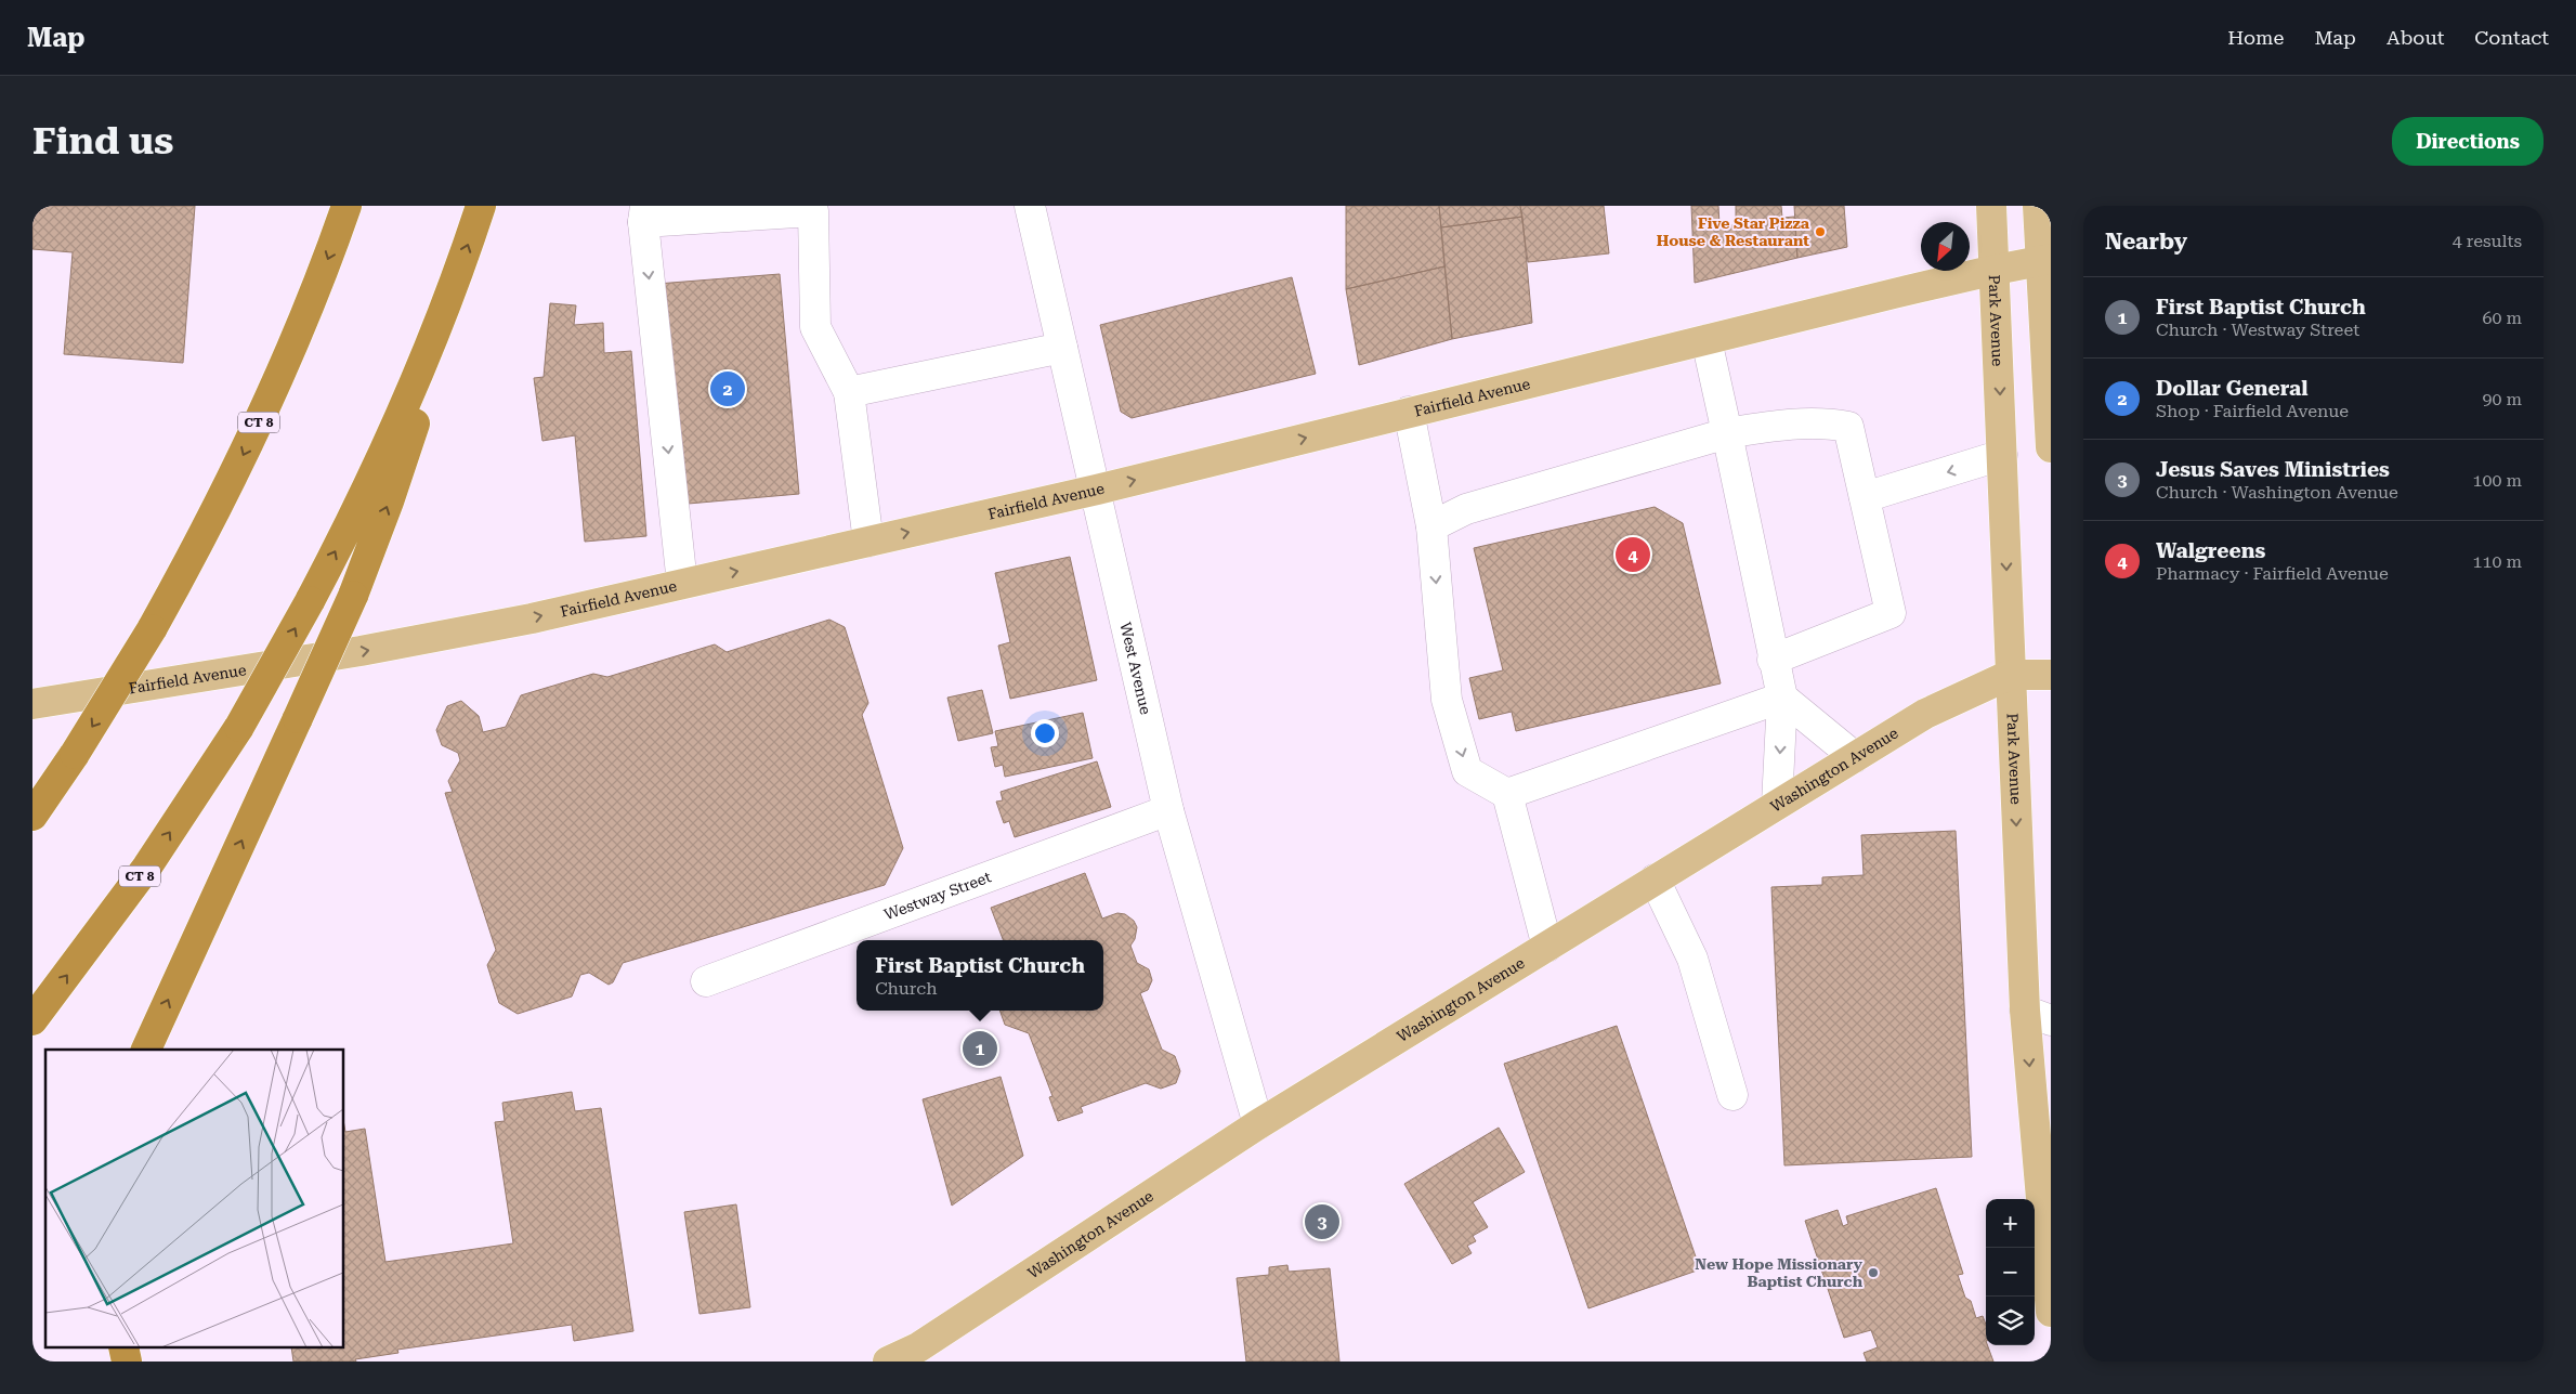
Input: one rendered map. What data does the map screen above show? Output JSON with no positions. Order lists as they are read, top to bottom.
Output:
{
  "streets": {
    "highway": ["CT 8"],
    "main road": ["Park Avenue", "Fairfield Avenue", "Washington Avenue"],
    "street": ["West Avenue", "Westway Street"]
  },
  "crossings": [
    ["Park Avenue", "Fairfield Avenue"],
    ["Park Avenue", "Washington Avenue"],
    ["Fairfield Avenue", "West Avenue"],
    ["West Avenue", "Washington Avenue"],
    ["West Avenue", "Westway Street"]
  ],
  "one_way": ["Park Avenue", "Fairfield Avenue"],
  "places": ["Five Star Pizza House & Restaurant", "New Hope Missionary Baptist Church"],
  "north": "bottom left",
  "page": {
    "header": "Map",
    "nav": [
      "Home",
      "Map",
      "About",
      "Contact"
    ],
    "buttons": "Directions",
    "title": "Find us",
    "heading": ["Nearby", "4 results"],
    "list": [
      {
        "mark": "1",
        "name": "First Baptist Church",
        "note": "Church · Westway Street",
        "value": "60 m"
      },
      {
        "mark": "2",
        "name": "Dollar General",
        "note": "Shop · Fairfield Avenue",
        "value": "90 m"
      },
      {
        "mark": "3",
        "name": "Jesus Saves Ministries",
        "note": "Church · Washington Avenue",
        "value": "100 m"
      },
      {
        "mark": "4",
        "name": "Walgreens",
        "note": "Pharmacy · Fairfield Avenue",
        "value": "110 m"
      }
    ],
    "pins": [
      "2",
      "4",
      "1",
      "3"
    ],
    "popup": ["First Baptist Church", "Church"],
    "map_buttons": ["+", "−"]
  }
}
